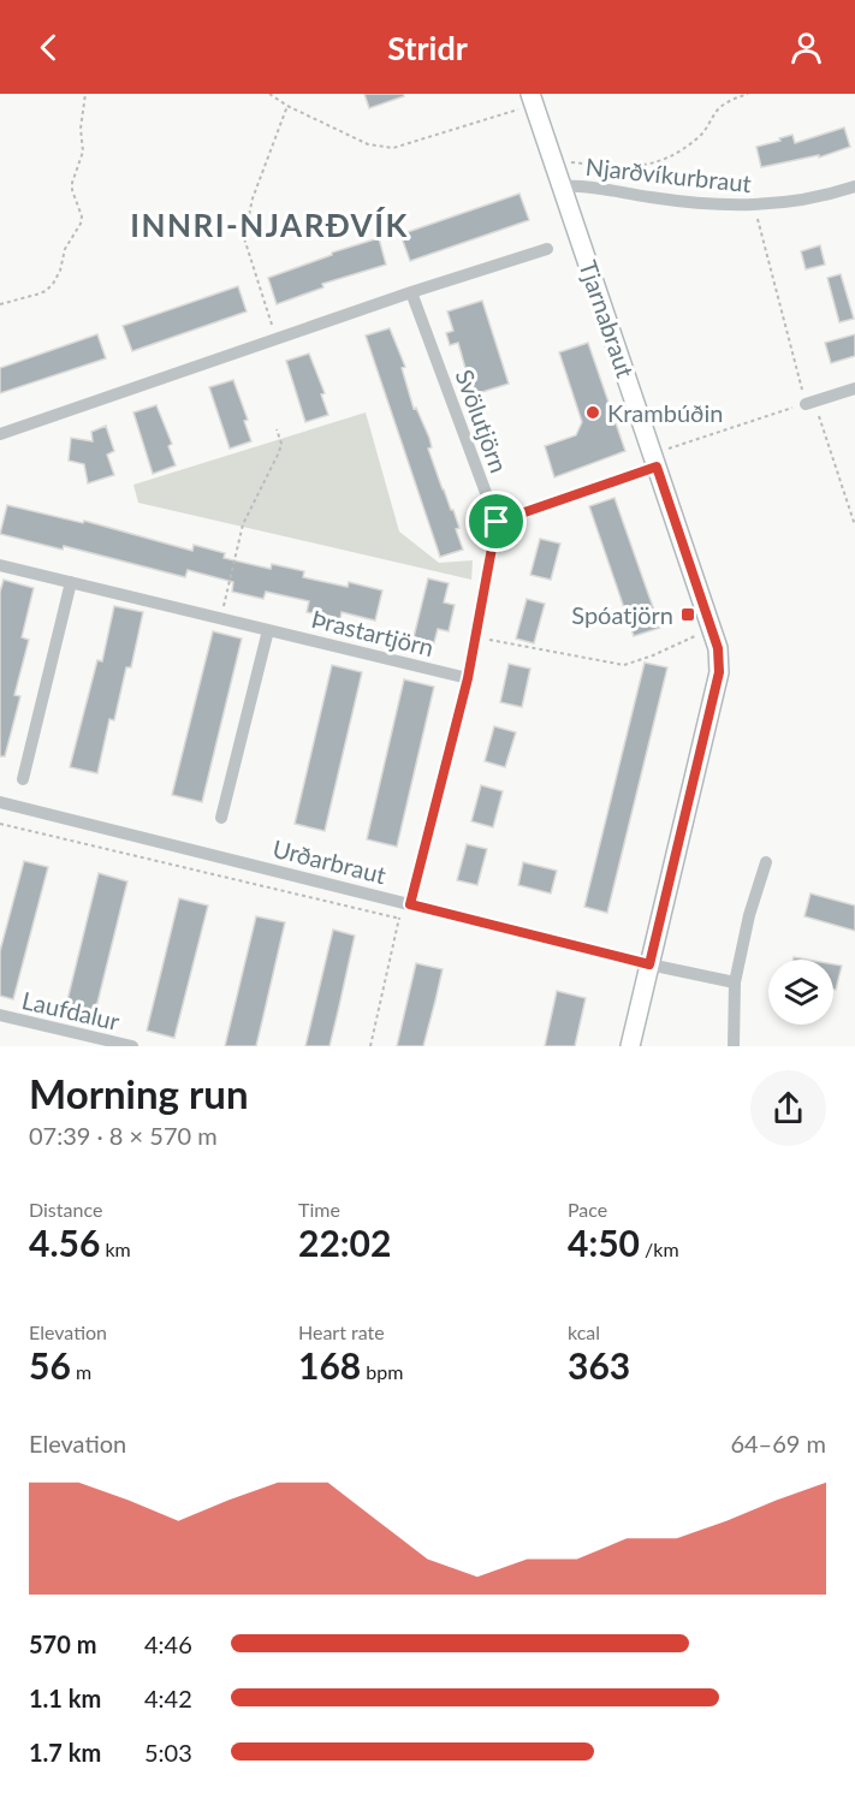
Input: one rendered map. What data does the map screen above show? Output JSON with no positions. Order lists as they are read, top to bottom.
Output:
{
  "streets": {
    "street": [
      "Njarðvíkurbraut",
      "Tjarnabraut",
      "Svölutjörn",
      "Þrastartjörn",
      "Urðarbraut",
      "Laufdalur"
    ]
  },
  "crossings": [
    ["Njarðvíkurbraut", "Tjarnabraut"],
    ["Tjarnabraut", "Urðarbraut"]
  ],
  "districts": ["INNRI-NJARÐVÍK"],
  "places": {
    "other": ["Krambúðin"],
    "transit": ["Spóatjörn"]
  },
  "page": {
    "header": "Stridr",
    "heading": ["Morning run", "07:39 · 8 × 570 m"],
    "stats": [
      ["Distance", "4.56 km"],
      ["Time", "22:02"],
      ["Pace", "4:50 /km"],
      ["Elevation", "56 m"],
      ["Heart rate", "168 bpm"],
      ["kcal", "363"]
    ],
    "chart": ["Elevation", "64–69 m"],
    "list": [
      {
        "name": "570 m",
        "note": "4:46"
      },
      {
        "name": "1.1 km",
        "note": "4:42"
      },
      {
        "name": "1.7 km",
        "note": "5:03"
      }
    ]
  }
}
